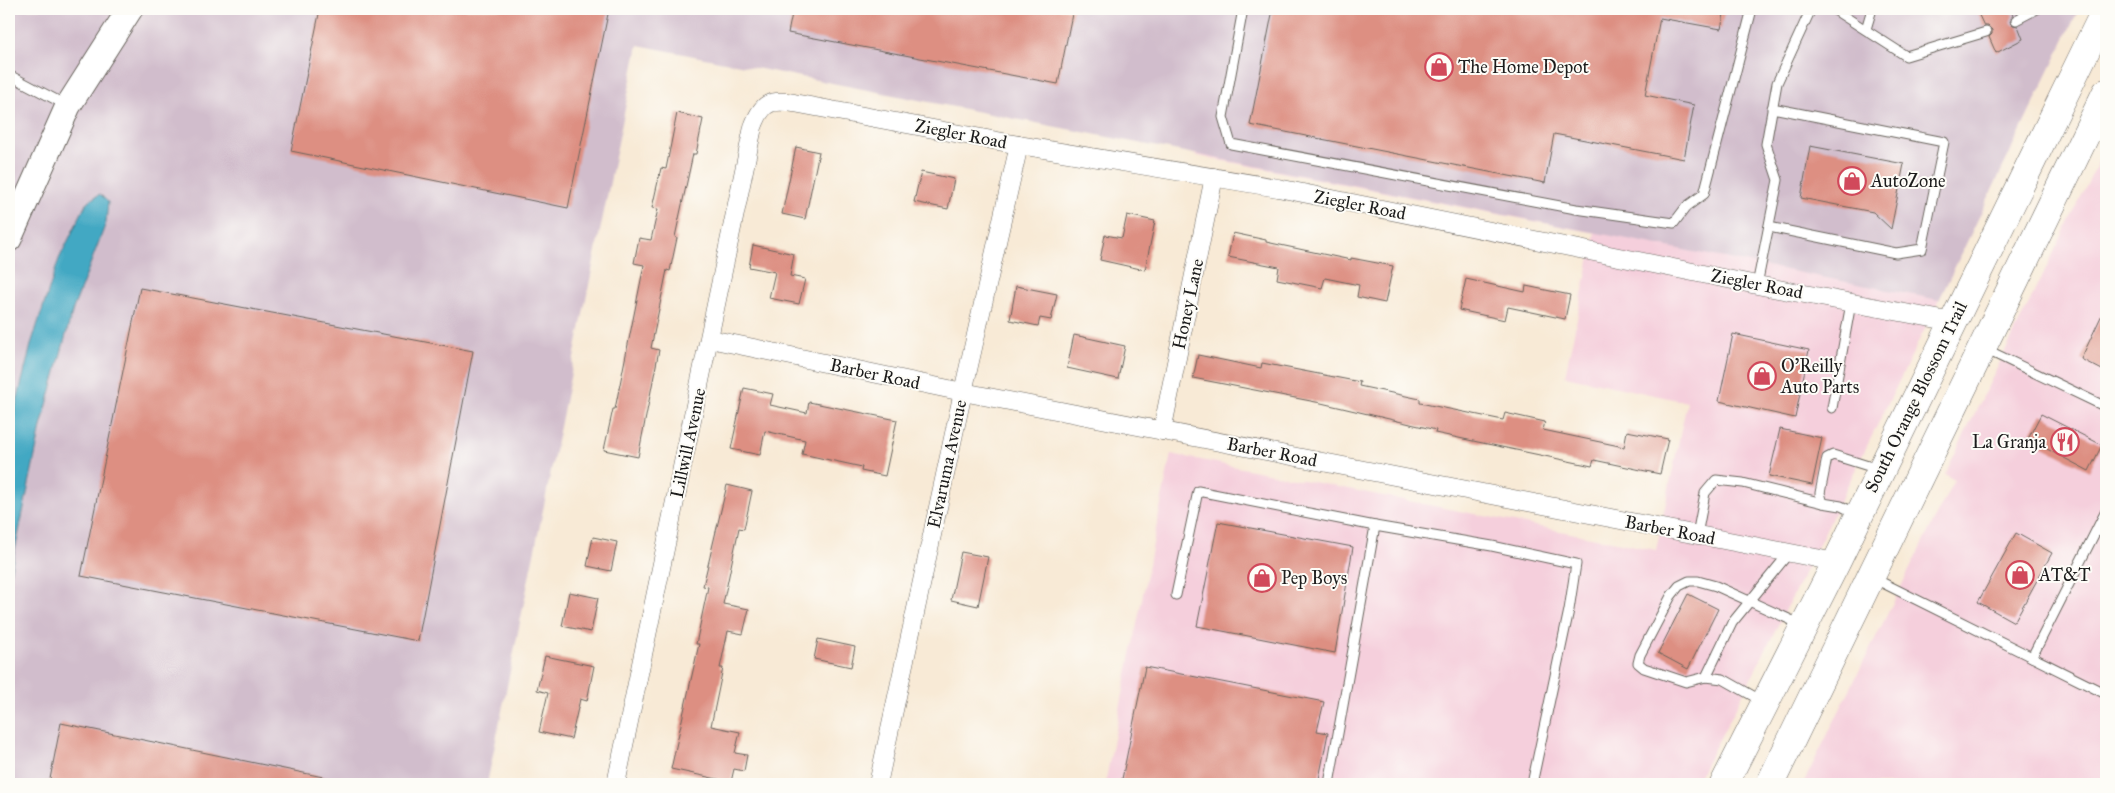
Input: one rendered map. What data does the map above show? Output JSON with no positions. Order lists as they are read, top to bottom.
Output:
{
  "streets": {
    "main road": ["South Orange Blossom Trail"],
    "street": [
      "Ziegler Road",
      "Honey Lane",
      "Barber Road",
      "Lillwill Avenue",
      "Elvaruma Avenue"
    ]
  },
  "crossings": [
    ["Ziegler Road", "Honey Lane"],
    ["Ziegler Road", "South Orange Blossom Trail"],
    ["Ziegler Road", "Lillwill Avenue"],
    ["Ziegler Road", "Elvaruma Avenue"],
    ["Honey Lane", "Barber Road"],
    ["Barber Road", "South Orange Blossom Trail"],
    ["Barber Road", "Lillwill Avenue"],
    ["Barber Road", "Elvaruma Avenue"]
  ],
  "places": {
    "shop": [
      "The Home Depot",
      "AutoZone",
      "O'Reilly Auto Parts",
      "AT&T",
      "Pep Boys"
    ],
    "restaurant": ["La Granja"]
  }
}
